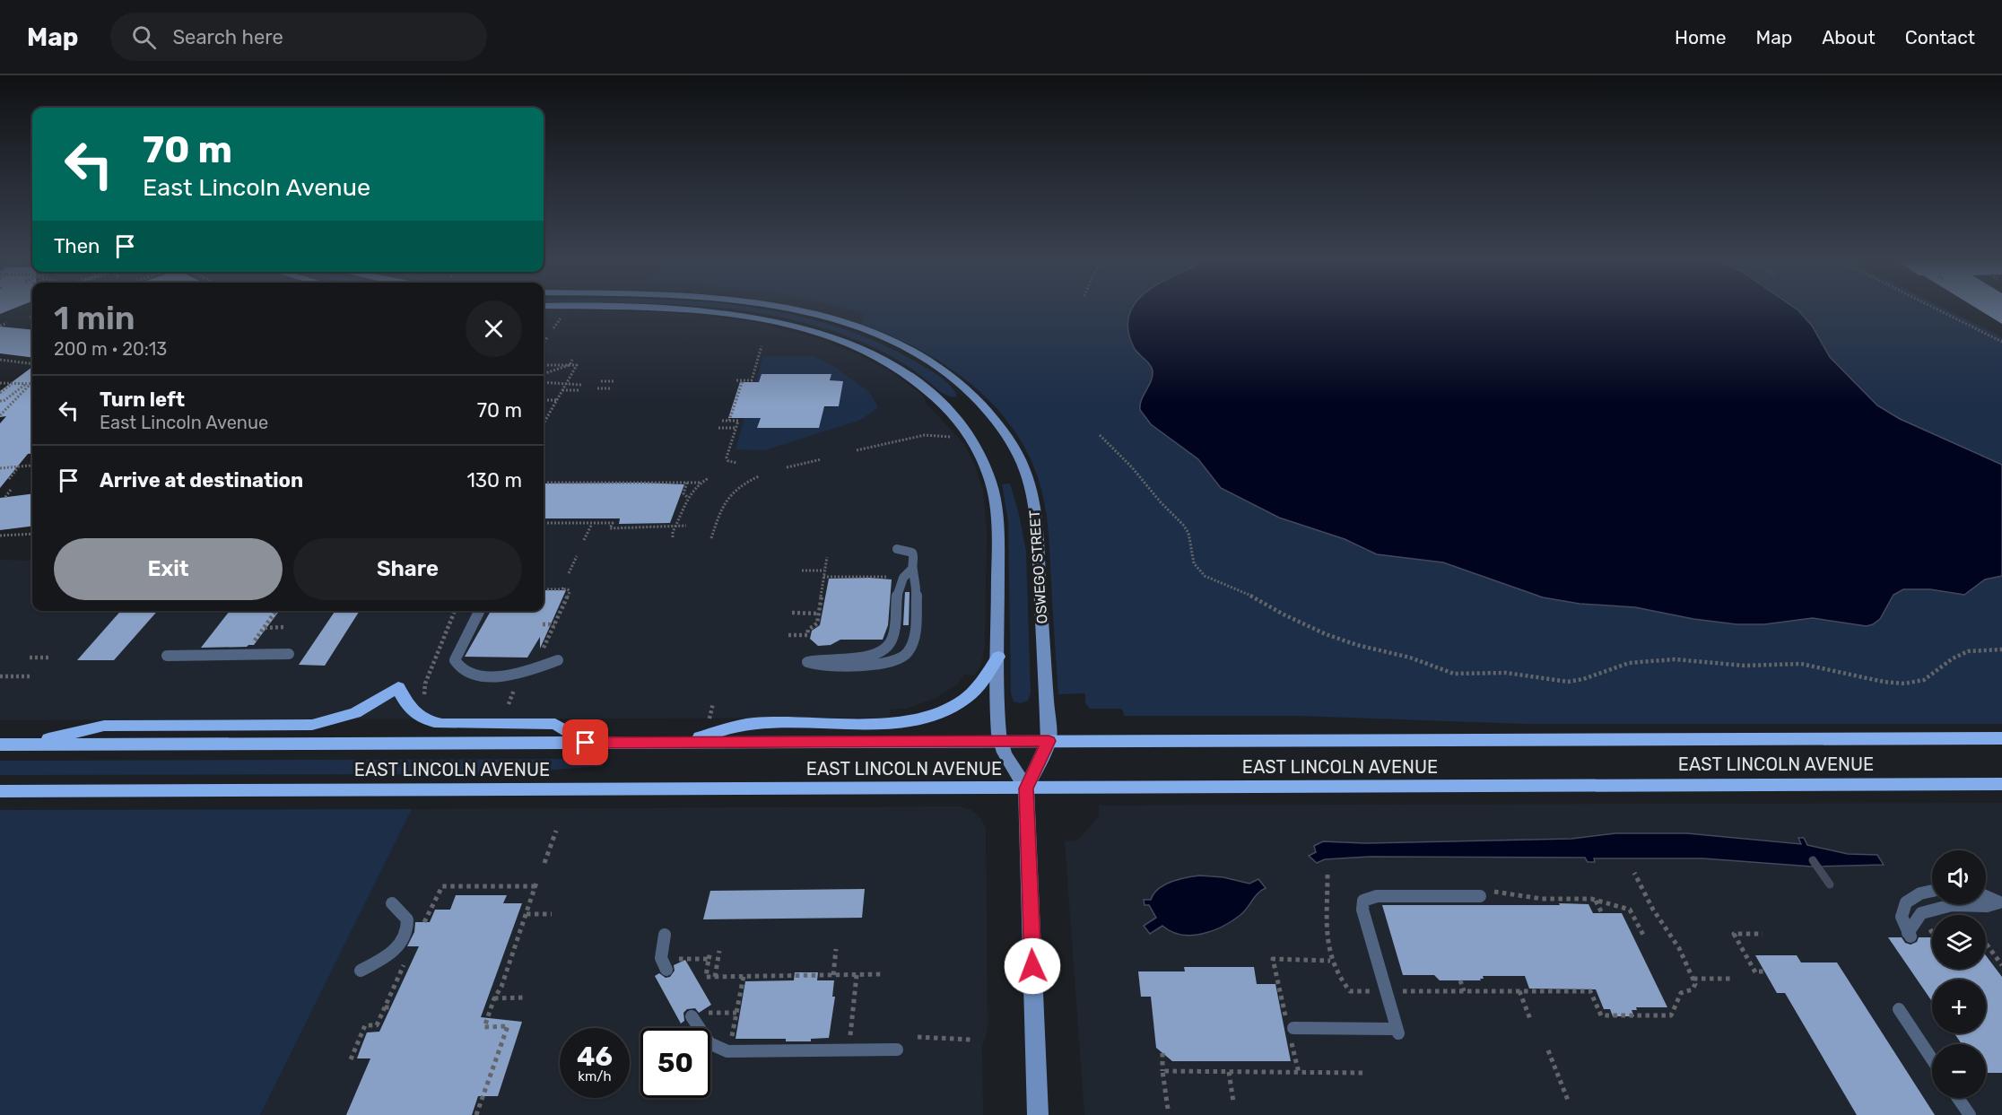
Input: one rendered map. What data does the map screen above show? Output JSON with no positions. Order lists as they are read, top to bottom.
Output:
{
  "streets": {
    "main road": ["OSWEGO STREET", "EAST LINCOLN AVENUE"]
  },
  "crossings": [
    ["OSWEGO STREET", "EAST LINCOLN AVENUE"]
  ],
  "page": {
    "header": "Map",
    "search": "Search here",
    "nav": [
      "Home",
      "Map",
      "About",
      "Contact"
    ],
    "turn": ["70 m", "East Lincoln Avenue"],
    "then": "Then",
    "heading": ["1 min", "200 m · 20:13"],
    "list": [
      {
        "name": "Turn left",
        "note": "East Lincoln Avenue",
        "value": "70 m"
      },
      {
        "name": "Arrive at destination",
        "value": "130 m"
      }
    ],
    "buttons": ["Exit", "Share"],
    "map_buttons": ["+", "−"],
    "speed": "46 km/h",
    "limit": "50"
  }
}
